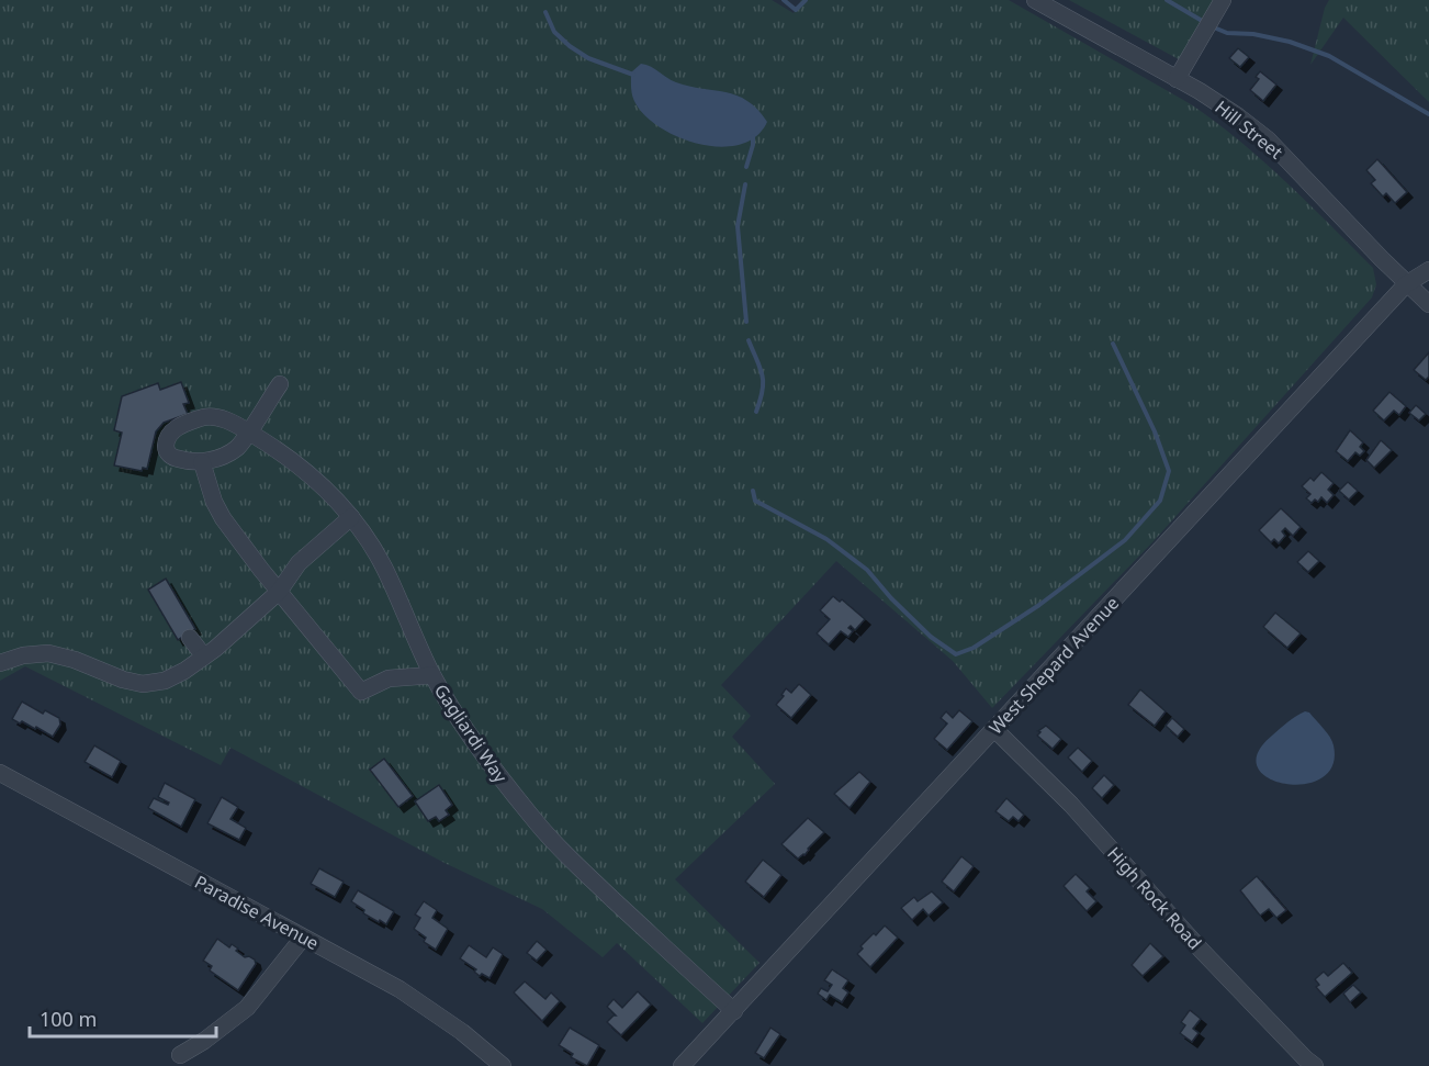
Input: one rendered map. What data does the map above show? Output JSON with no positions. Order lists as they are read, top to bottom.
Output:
{
  "streets": {
    "street": [
      "Hill Street",
      "West Shepard Avenue",
      "Gagliardi Way",
      "High Rock Road",
      "Paradise Avenue"
    ]
  },
  "crossings": [
    ["Hill Street", "West Shepard Avenue"],
    ["West Shepard Avenue", "Gagliardi Way"],
    ["West Shepard Avenue", "High Rock Road"]
  ],
  "scale_bar": "100 m"
}
